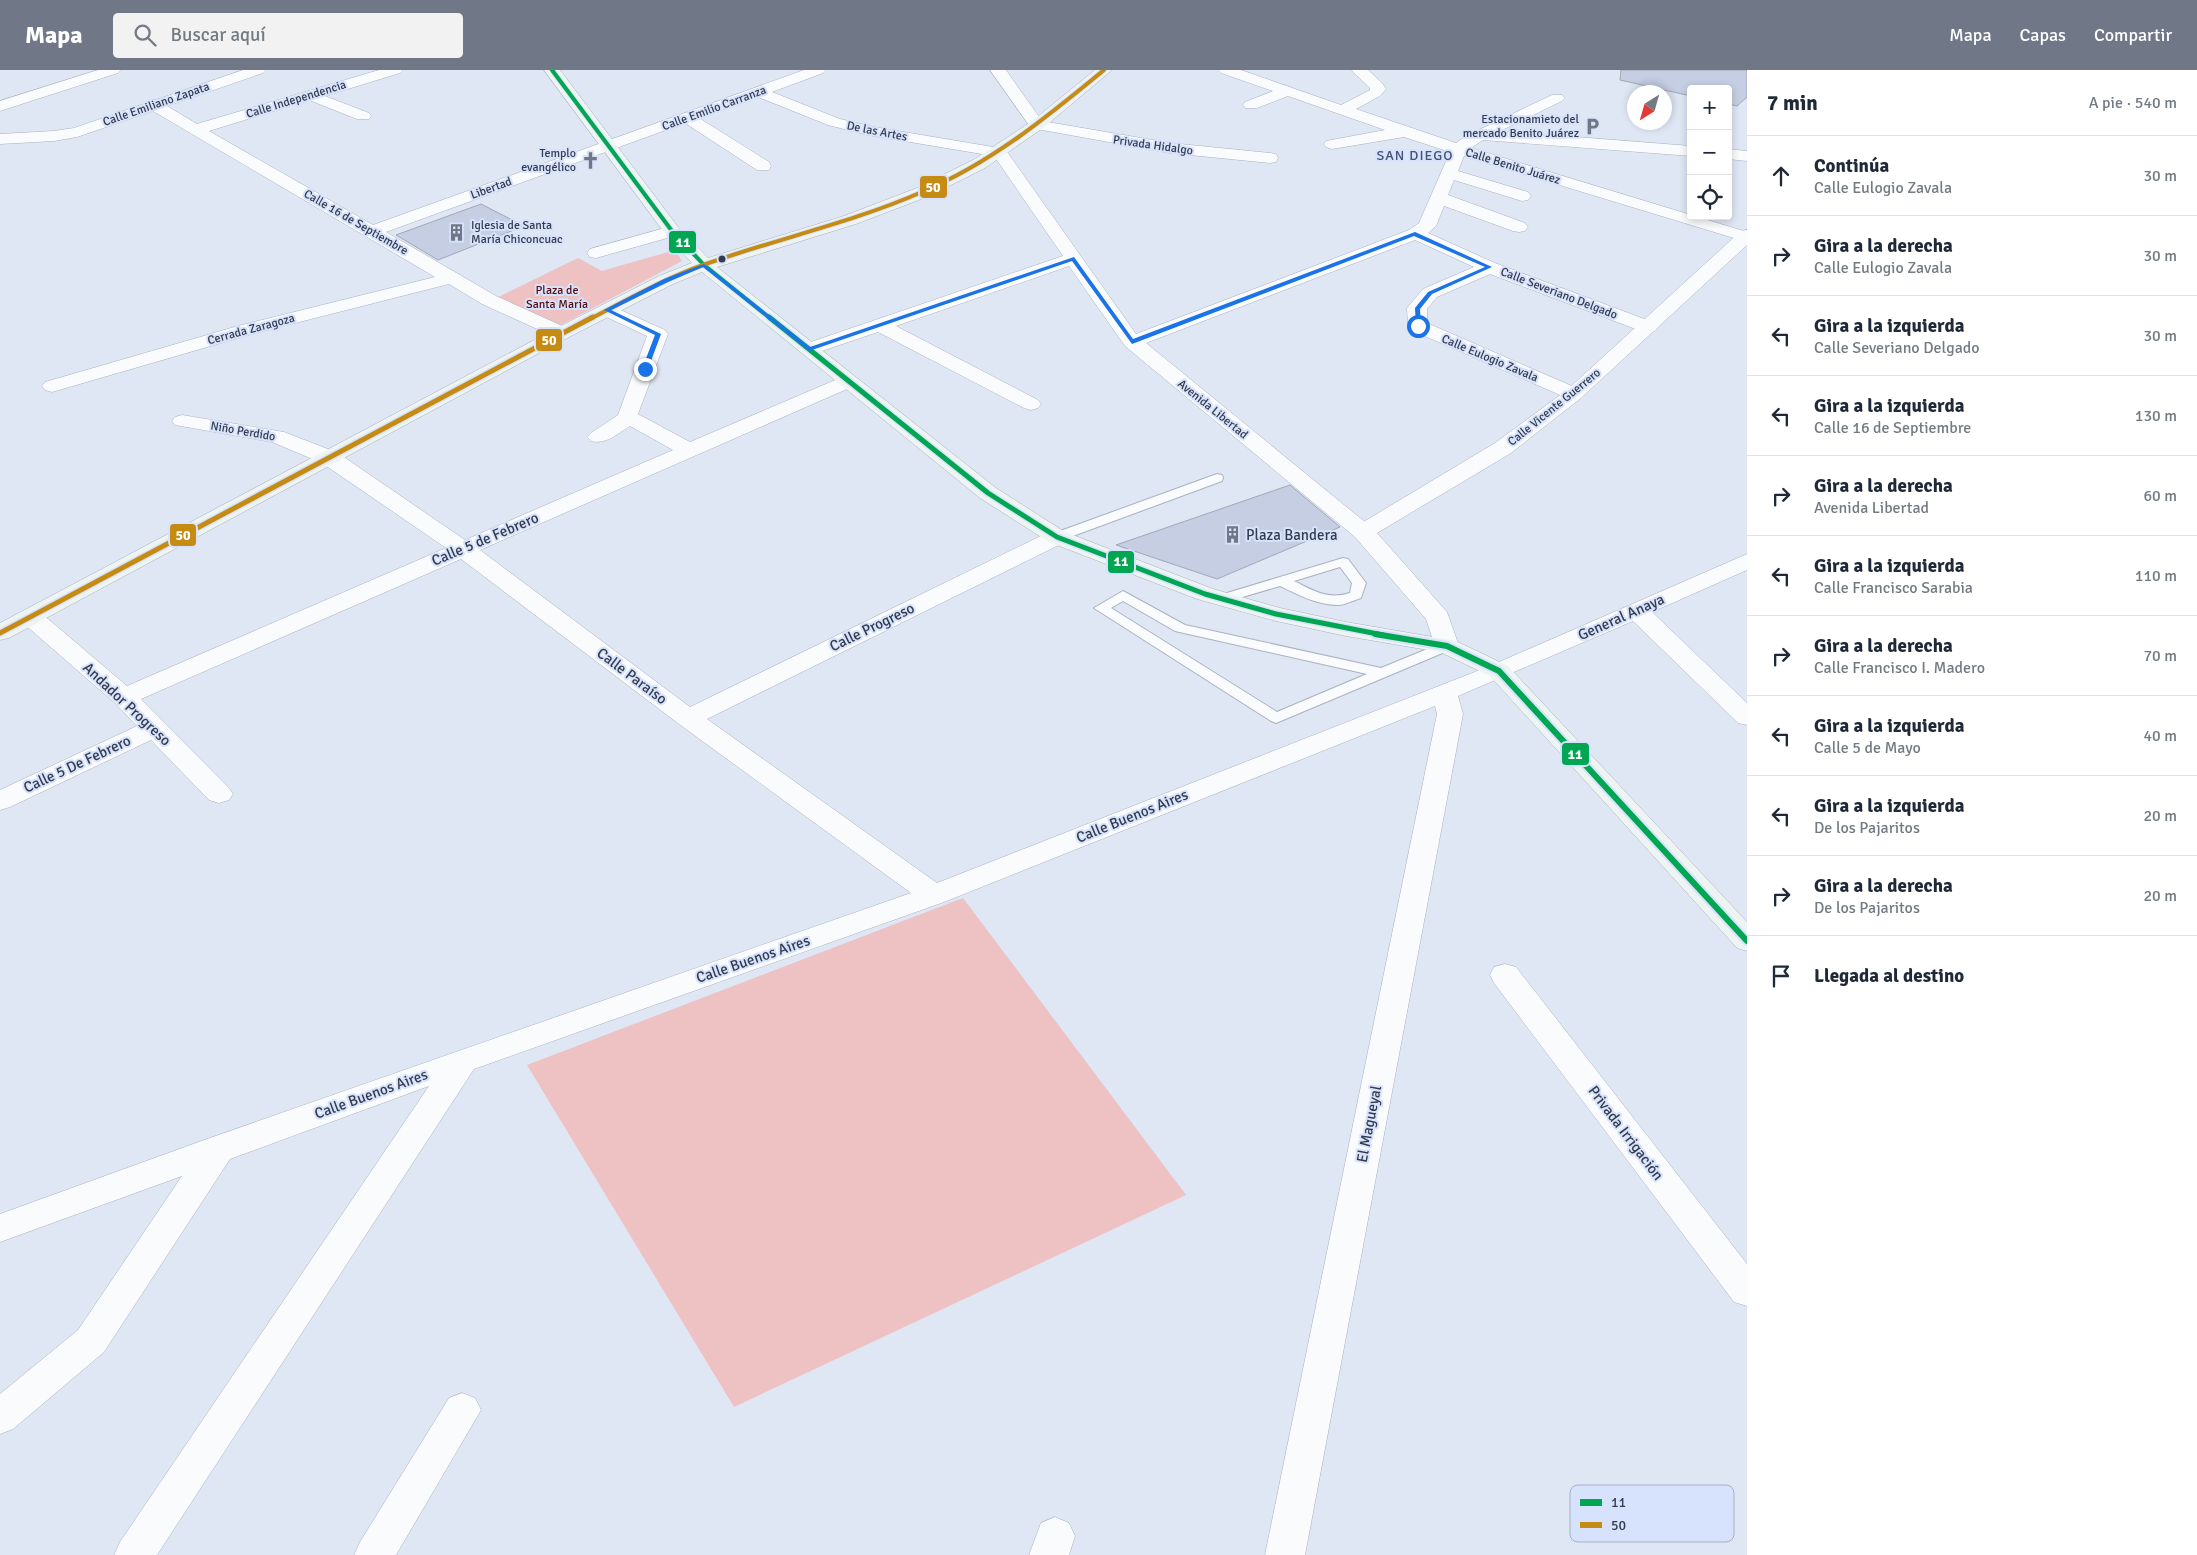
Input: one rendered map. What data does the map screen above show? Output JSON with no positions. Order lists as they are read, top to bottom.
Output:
{
  "streets": {
    "street": [
      "Calle Independencia",
      "Calle Emiliano Zapata",
      "Calle Emilio Carranza",
      "De las Artes",
      "Privada Hidalgo",
      "Calle Benito Juárez",
      "Libertad",
      "Calle 16 de Septiembre",
      "Calle Severiano Delgado",
      "Cerrada Zaragoza",
      "Calle Eulogio Zavala",
      "Calle Vicente Guerrero",
      "Avenida Libertad",
      "Niño Perdido",
      "Calle 5 de Febrero",
      "General Anaya",
      "Calle Progreso",
      "Calle Paraíso",
      "Andador Progreso",
      "Calle 5 De Febrero",
      "Calle Buenos Aires",
      "El Magueyal",
      "Privada Irrigación"
    ]
  },
  "crossings": [
    ["Calle Independencia", "Calle 16 de Septiembre"],
    ["Calle Emiliano Zapata", "Calle 16 de Septiembre"],
    ["Calle Emilio Carranza", "De las Artes"],
    ["Calle Emilio Carranza", "Libertad"],
    ["De las Artes", "Avenida Libertad"],
    ["Calle Benito Juárez", "Calle Vicente Guerrero"],
    ["Libertad", "Calle 16 de Septiembre"],
    ["Calle 16 de Septiembre", "Cerrada Zaragoza"],
    ["Calle Severiano Delgado", "Calle Eulogio Zavala"],
    ["Calle Severiano Delgado", "Calle Vicente Guerrero"],
    ["Calle Eulogio Zavala", "Calle Vicente Guerrero"],
    ["Calle Vicente Guerrero", "Avenida Libertad"],
    ["Niño Perdido", "Calle Paraíso"],
    ["Calle 5 de Febrero", "Calle Paraíso"],
    ["Calle 5 de Febrero", "Andador Progreso"],
    ["General Anaya", "Calle Buenos Aires"],
    ["Calle Progreso", "Calle Paraíso"],
    ["Calle Paraíso", "Calle Buenos Aires"],
    ["Andador Progreso", "Calle 5 De Febrero"],
    ["Calle Buenos Aires", "El Magueyal"]
  ],
  "districts": ["SAN DIEGO"],
  "parks": ["Plaza de Santa María"],
  "places": {
    "parking": ["Estacionamieto del mercado Benito Juárez"],
    "church": ["Templo evangélico"],
    "building": ["Iglesia de Santa María Chiconcuac", "Plaza Bandera"]
  },
  "lines": ["transit line 11", "transit line 50"],
  "legend": ["11", "50"],
  "north": "bottom left",
  "page": {
    "header": "Mapa",
    "search": "Buscar aquí",
    "nav": ["Mapa", "Capas", "Compartir"],
    "heading": ["7 min", "A pie · 540 m"],
    "map_buttons": ["+", "−"],
    "list": [
      ["Continúa", "Calle Eulogio Zavala", "30 m"],
      ["Gira a la derecha", "Calle Eulogio Zavala", "30 m"],
      ["Gira a la izquierda", "Calle Severiano Delgado", "30 m"],
      ["Gira a la izquierda", "Calle 16 de Septiembre", "130 m"],
      ["Gira a la derecha", "Avenida Libertad", "60 m"],
      ["Gira a la izquierda", "Calle Francisco Sarabia", "110 m"],
      ["Gira a la derecha", "Calle Francisco I. Madero", "70 m"],
      ["Gira a la izquierda", "Calle 5 de Mayo", "40 m"],
      ["Gira a la izquierda", "De los Pajaritos", "20 m"],
      ["Gira a la derecha", "De los Pajaritos", "20 m"],
      "Llegada al destino"
    ]
  }
}
